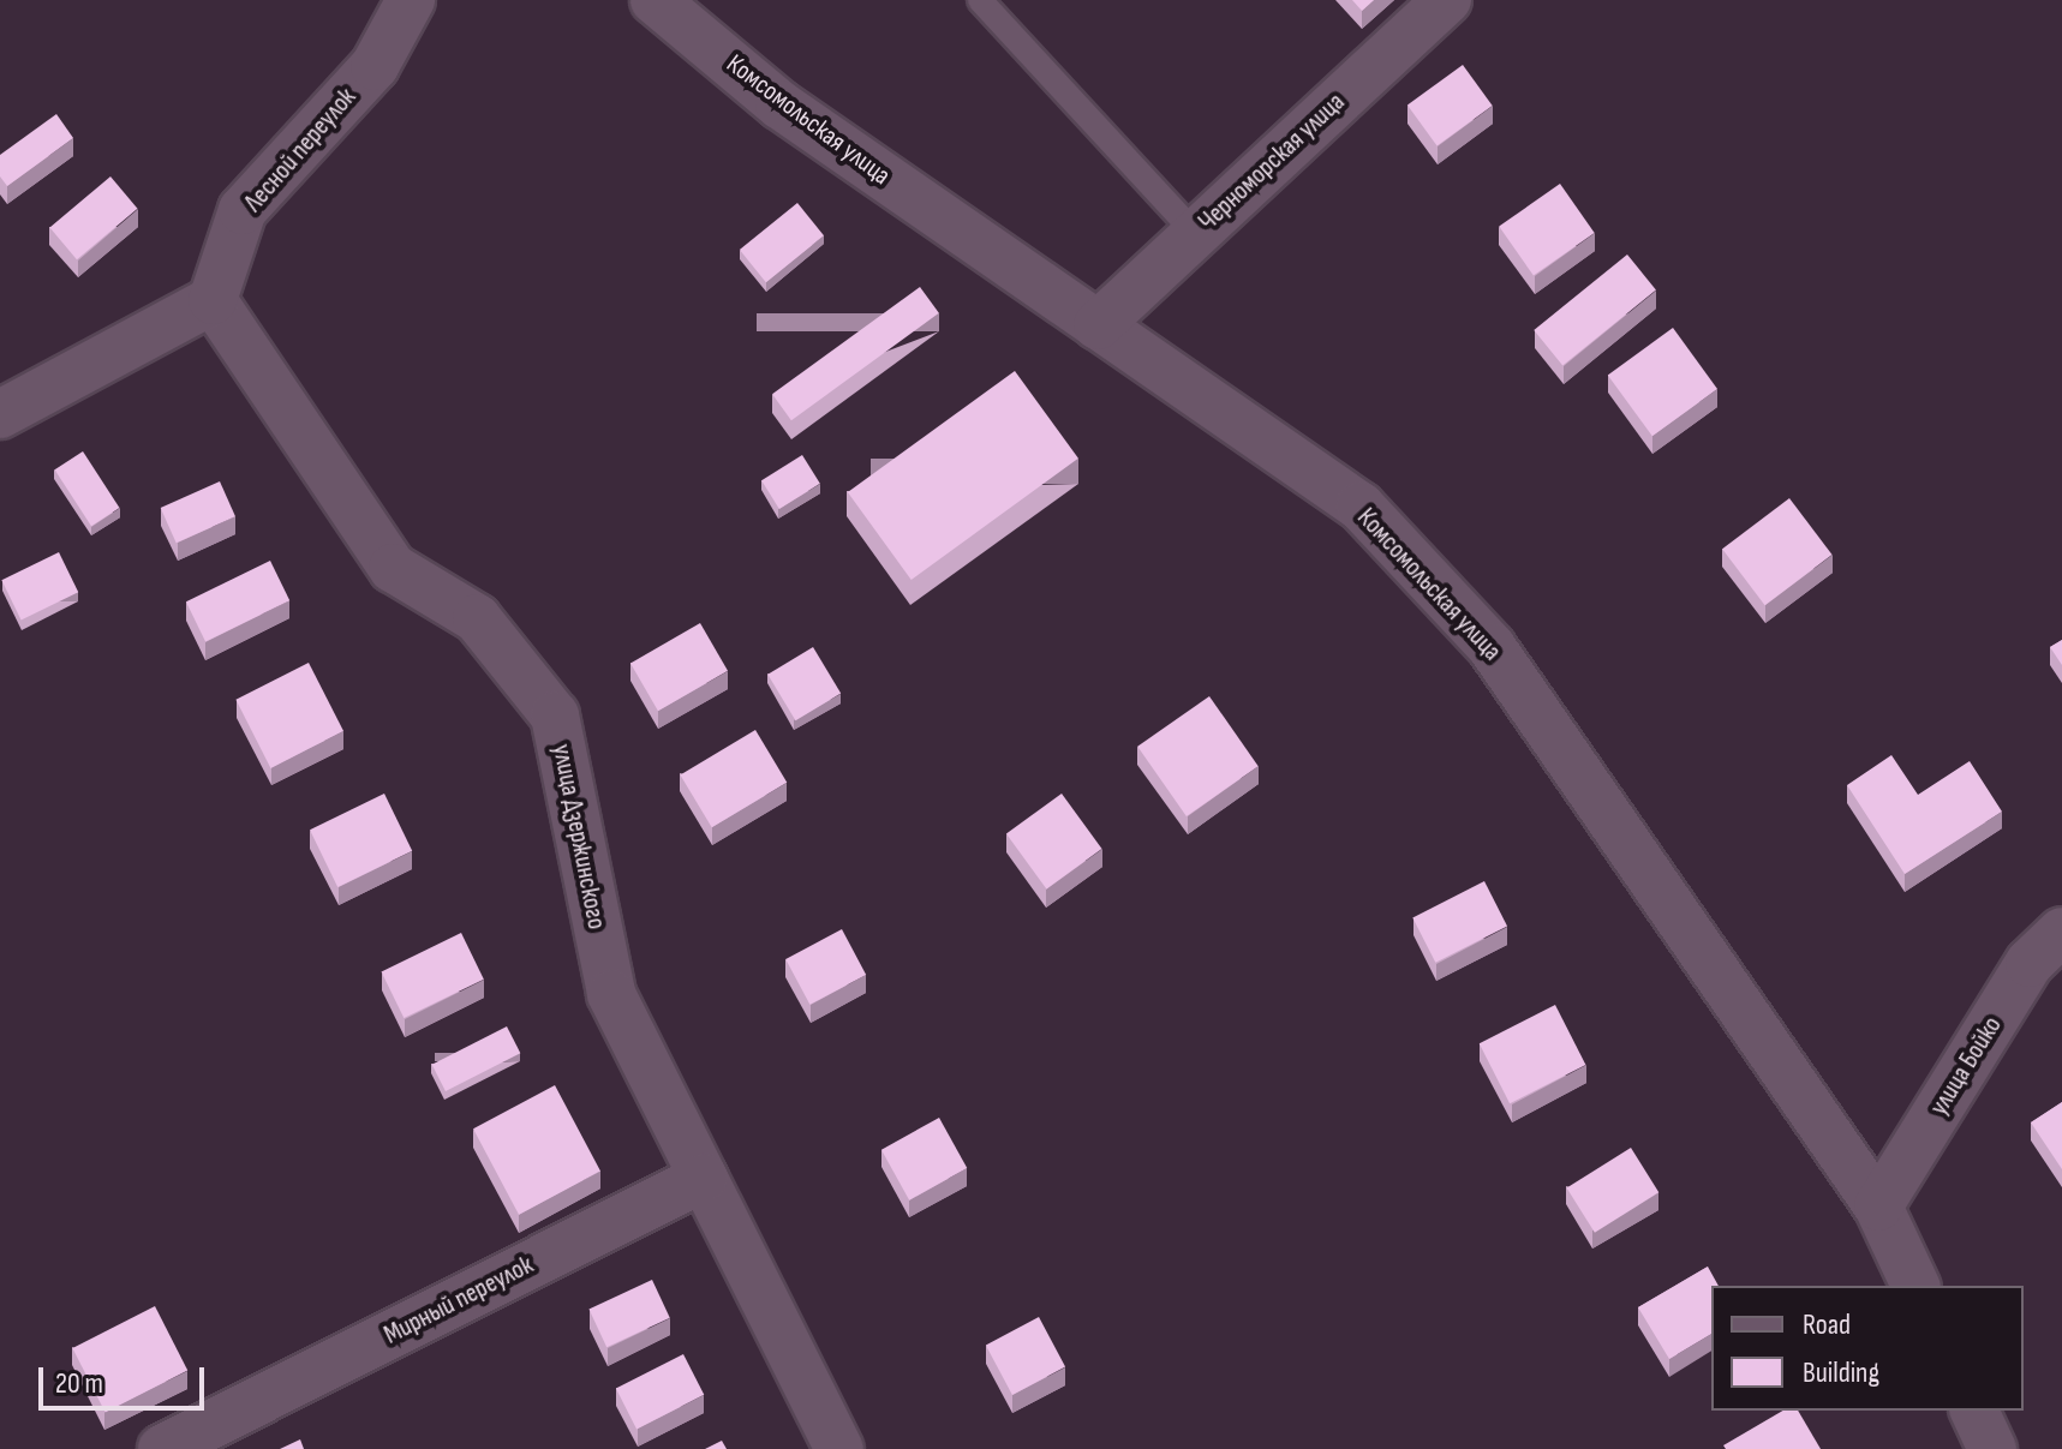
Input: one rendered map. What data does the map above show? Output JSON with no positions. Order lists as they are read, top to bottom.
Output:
{
  "streets": {
    "street": [
      "Комсомольская улица",
      "Лесной переулок",
      "Черноморская улица",
      "улица Дзержинского",
      "улица Бойко",
      "Мирный переулок"
    ]
  },
  "crossings": [
    ["Комсомольская улица", "Черноморская улица"],
    ["Комсомольская улица", "улица Бойко"],
    ["Лесной переулок", "улица Дзержинского"],
    ["улица Дзержинского", "Мирный переулок"]
  ],
  "legend": ["Road", "Building"],
  "scale_bar": "20 m"
}
